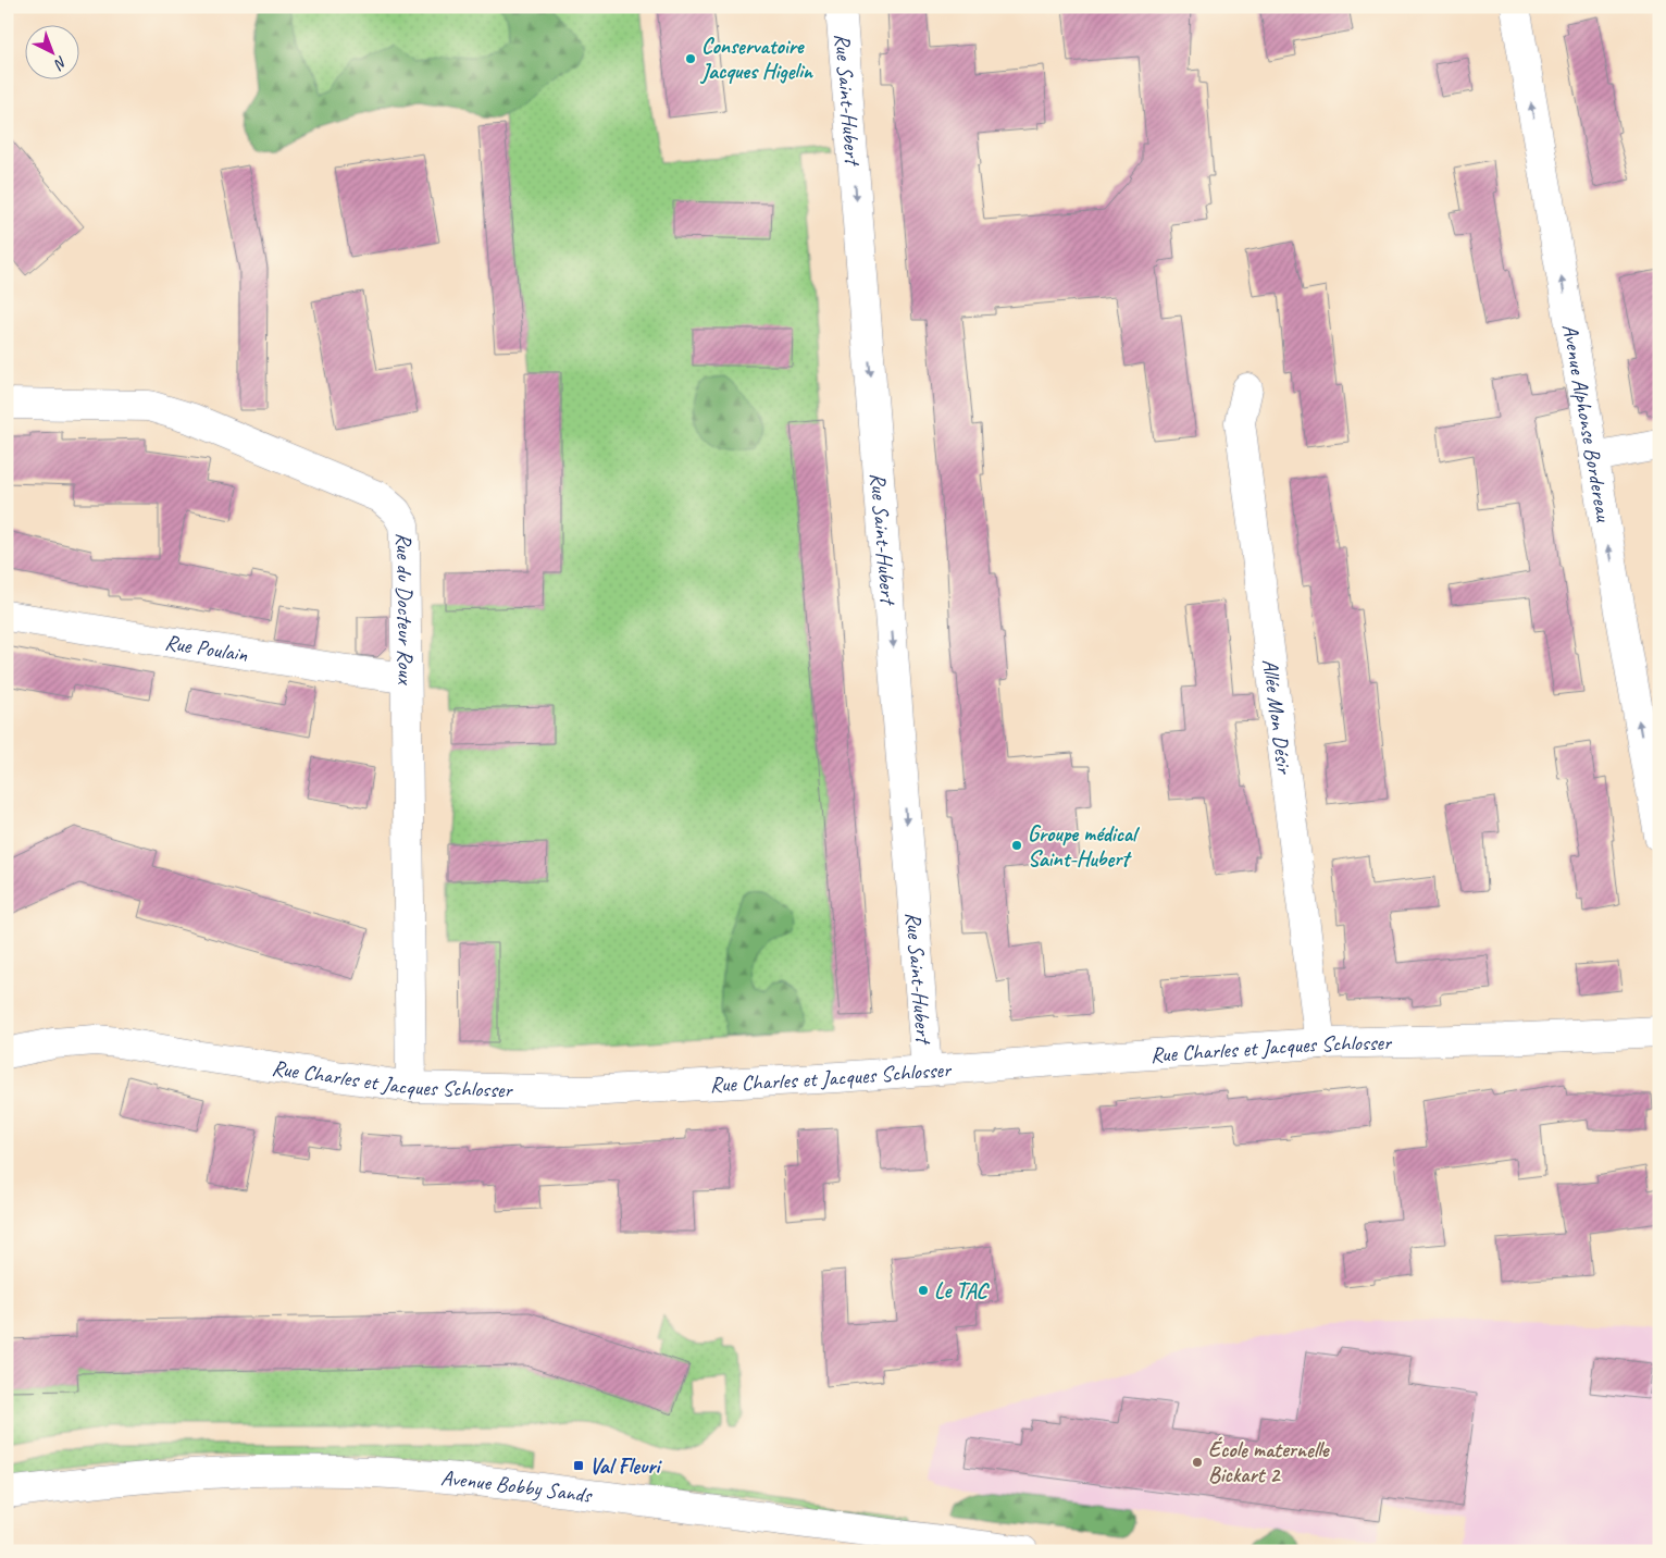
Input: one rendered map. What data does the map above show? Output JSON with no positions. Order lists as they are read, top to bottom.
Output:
{
  "streets": {
    "street": [
      "Rue Saint-Hubert",
      "Avenue Alphonse Bordereau",
      "Rue du Docteur Roux",
      "Rue Poulain",
      "Allée Mon Désir",
      "Rue Charles et Jacques Schlosser",
      "Avenue Bobby Sands"
    ]
  },
  "crossings": [
    ["Rue Saint-Hubert", "Rue Charles et Jacques Schlosser"],
    ["Rue du Docteur Roux", "Rue Poulain"],
    ["Rue du Docteur Roux", "Rue Charles et Jacques Schlosser"],
    ["Allée Mon Désir", "Rue Charles et Jacques Schlosser"]
  ],
  "one_way": ["Rue Saint-Hubert", "Avenue Alphonse Bordereau"],
  "places": {
    "other": [
      "Conservatoire Jacques Higelin",
      "Groupe médical Saint-Hubert",
      "Le TAC",
      "École maternelle Bickart 2"
    ],
    "transit": ["Val Fleuri"]
  },
  "north": "bottom right"
}
